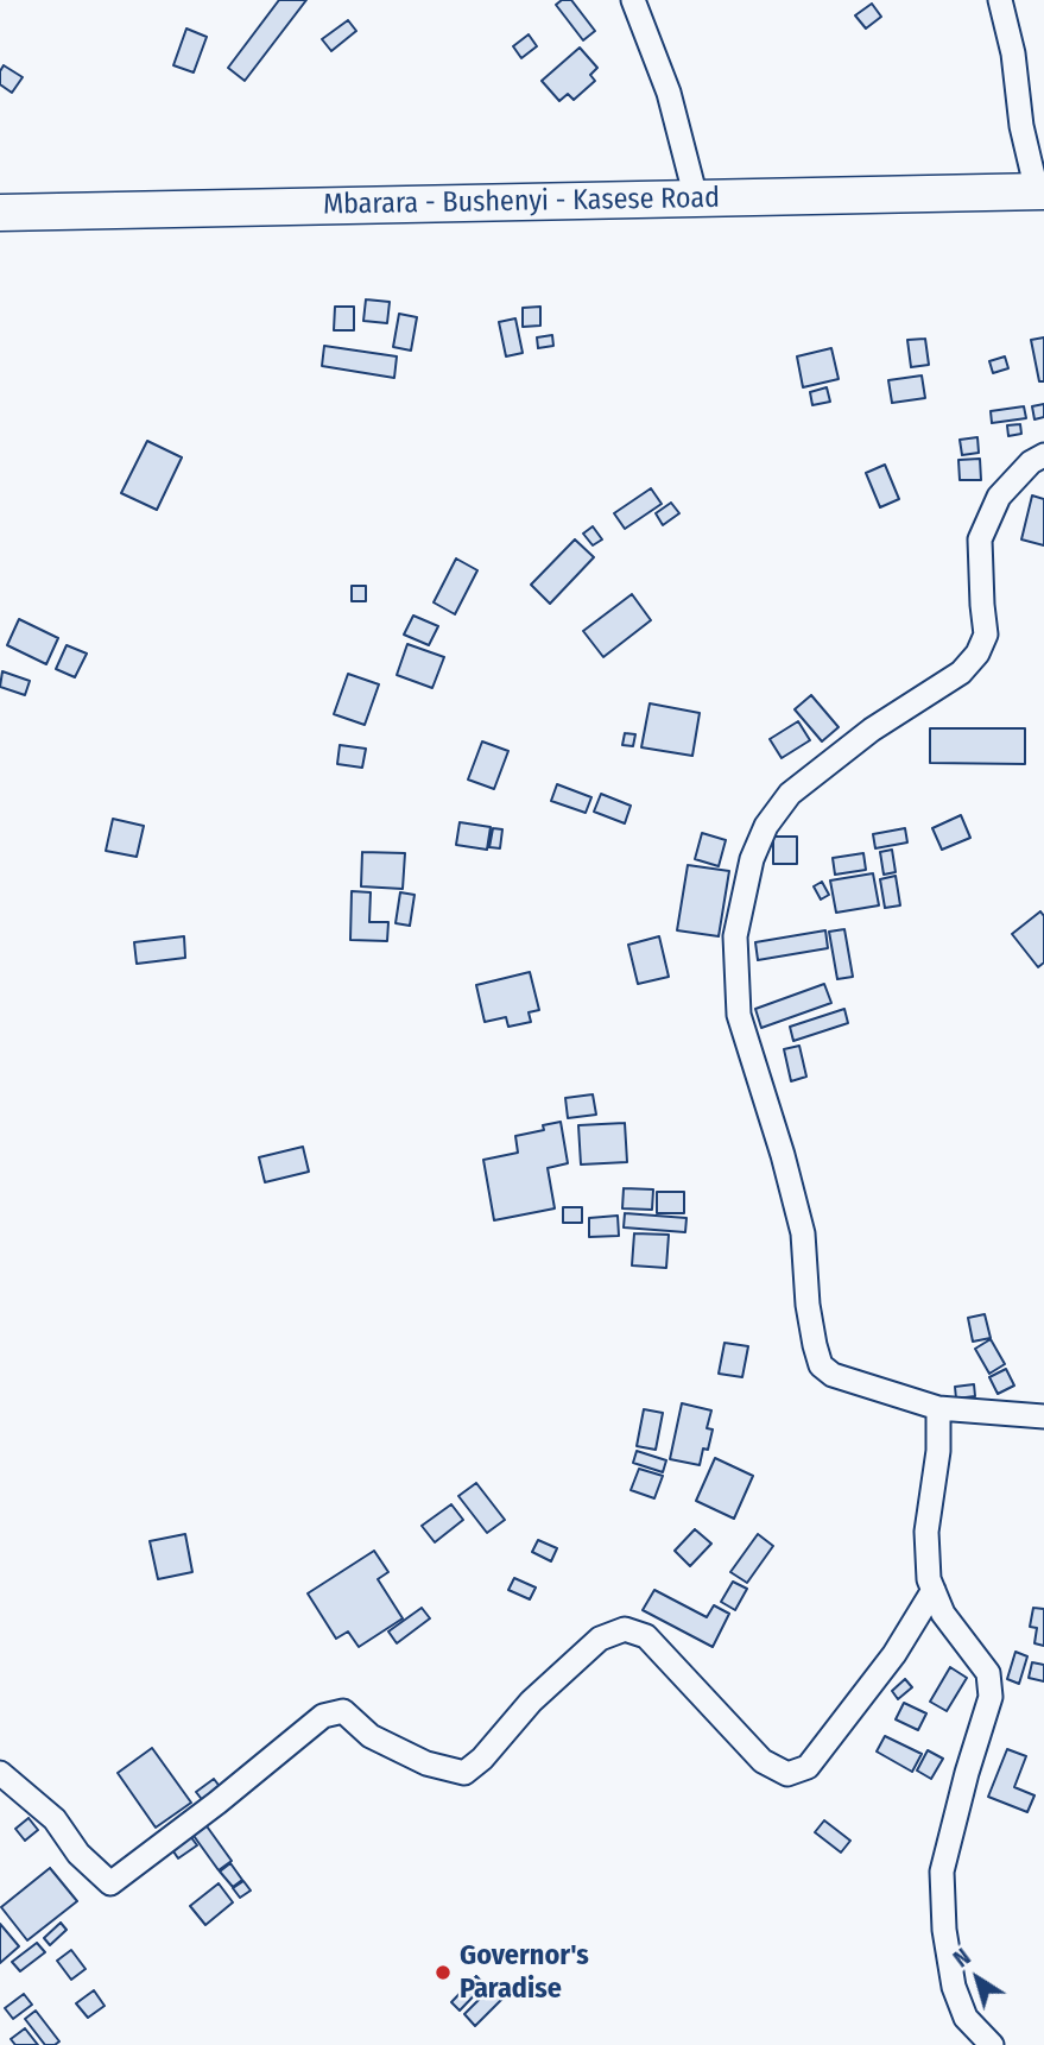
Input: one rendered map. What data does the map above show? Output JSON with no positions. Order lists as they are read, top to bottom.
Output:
{
  "streets": {
    "main road": ["Mbarara - Bushenyi - Kasese Road"]
  },
  "places": ["Governor's Paradise"],
  "north": "top left"
}
